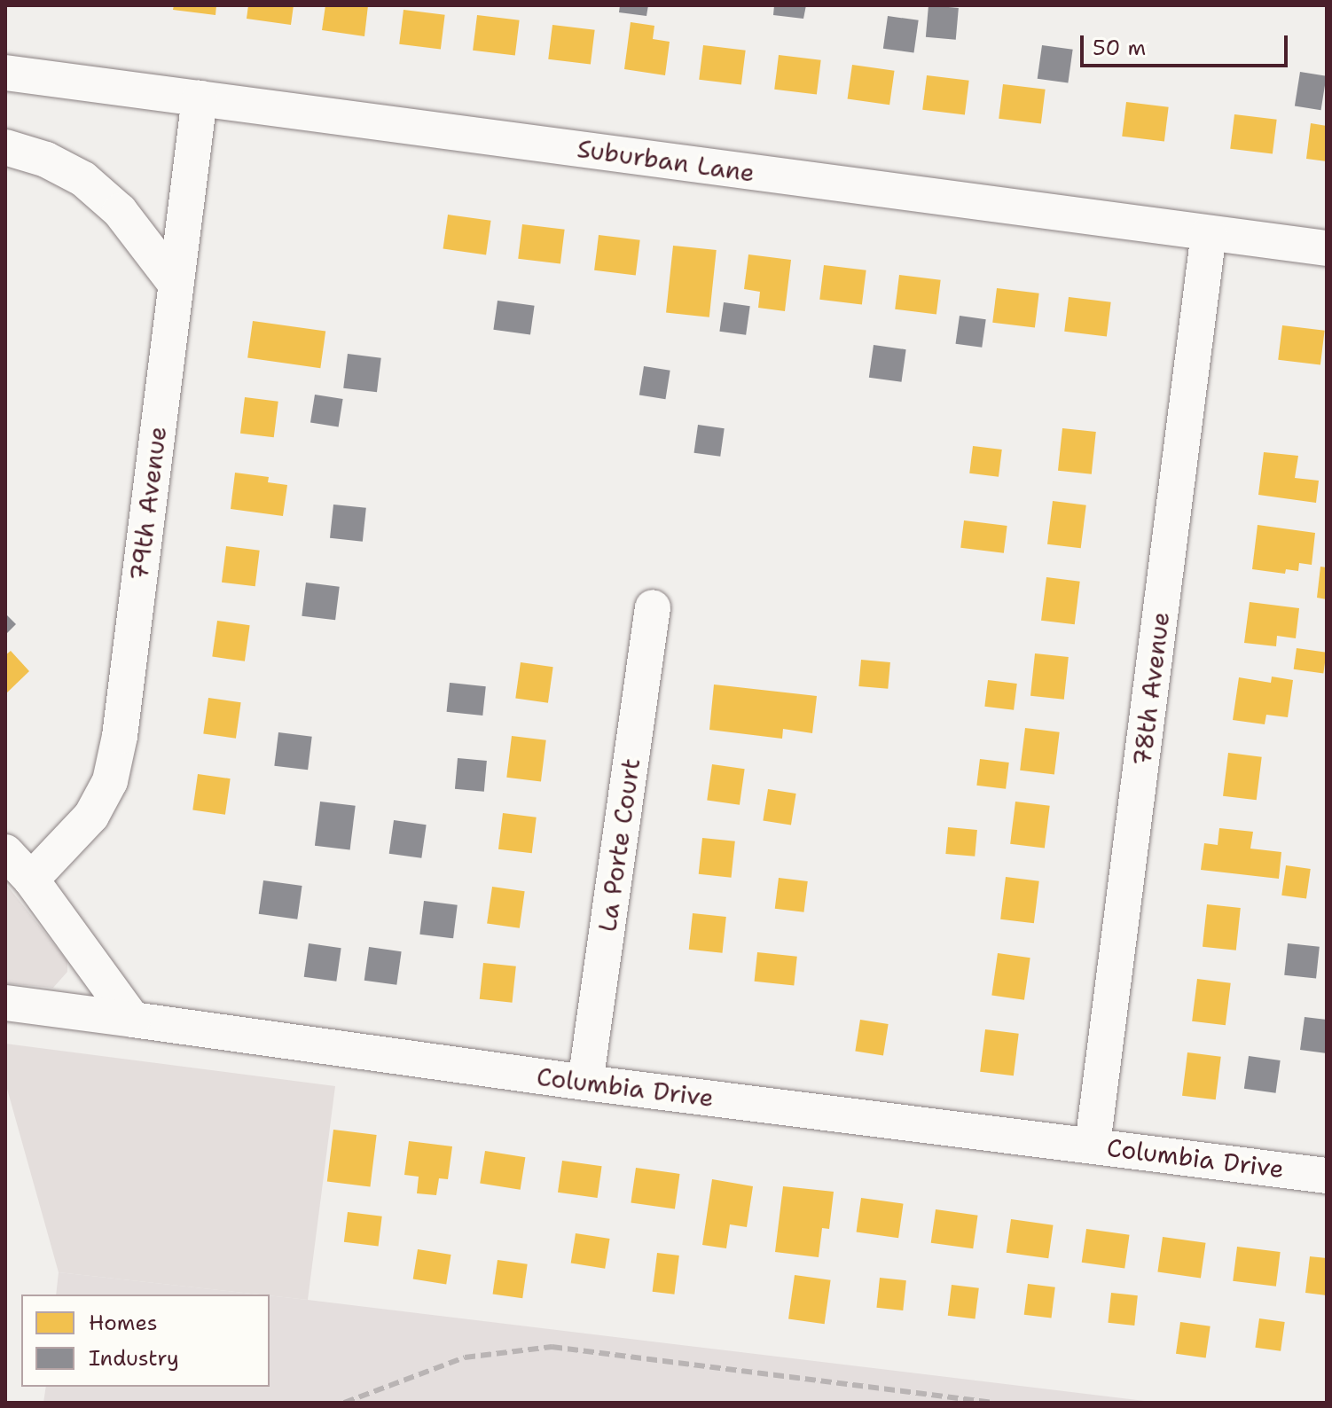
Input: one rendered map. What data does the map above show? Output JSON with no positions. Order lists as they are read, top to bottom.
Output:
{
  "streets": {
    "street": [
      "Suburban Lane",
      "79th Avenue",
      "78th Avenue",
      "La Porte Court",
      "Columbia Drive"
    ]
  },
  "crossings": [
    ["Suburban Lane", "79th Avenue"],
    ["Suburban Lane", "78th Avenue"],
    ["78th Avenue", "Columbia Drive"],
    ["La Porte Court", "Columbia Drive"]
  ],
  "legend": ["Homes", "Industry"],
  "scale_bar": "50 m"
}
